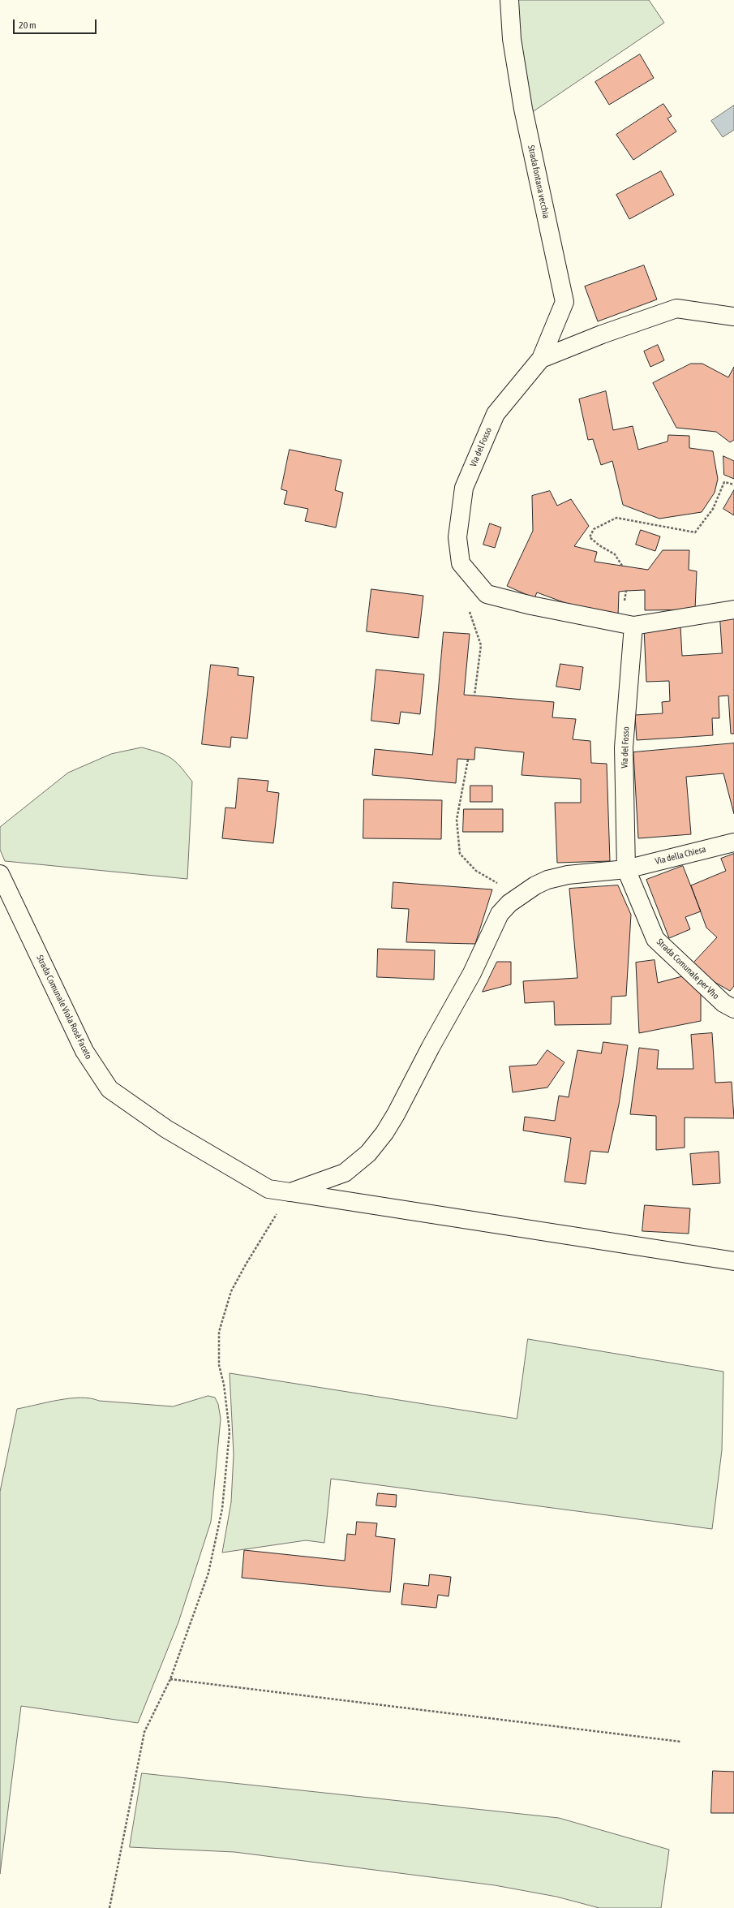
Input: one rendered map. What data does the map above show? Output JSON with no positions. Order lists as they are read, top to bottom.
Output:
{
  "streets": {
    "street": [
      "Strada fontana vecchia",
      "Via del Fosso",
      "Via della Chiesa",
      "Strada Comunale per Vho",
      "Strada Comunale Viola Rosè Faceto"
    ]
  },
  "crossings": [
    ["Strada fontana vecchia", "Via del Fosso"],
    ["Via del Fosso", "Via della Chiesa"],
    ["Via del Fosso", "Strada Comunale per Vho"],
    ["Via della Chiesa", "Strada Comunale per Vho"],
    ["Via della Chiesa", "Strada Comunale Viola Rosè Faceto"]
  ],
  "scale_bar": "20 m"
}
